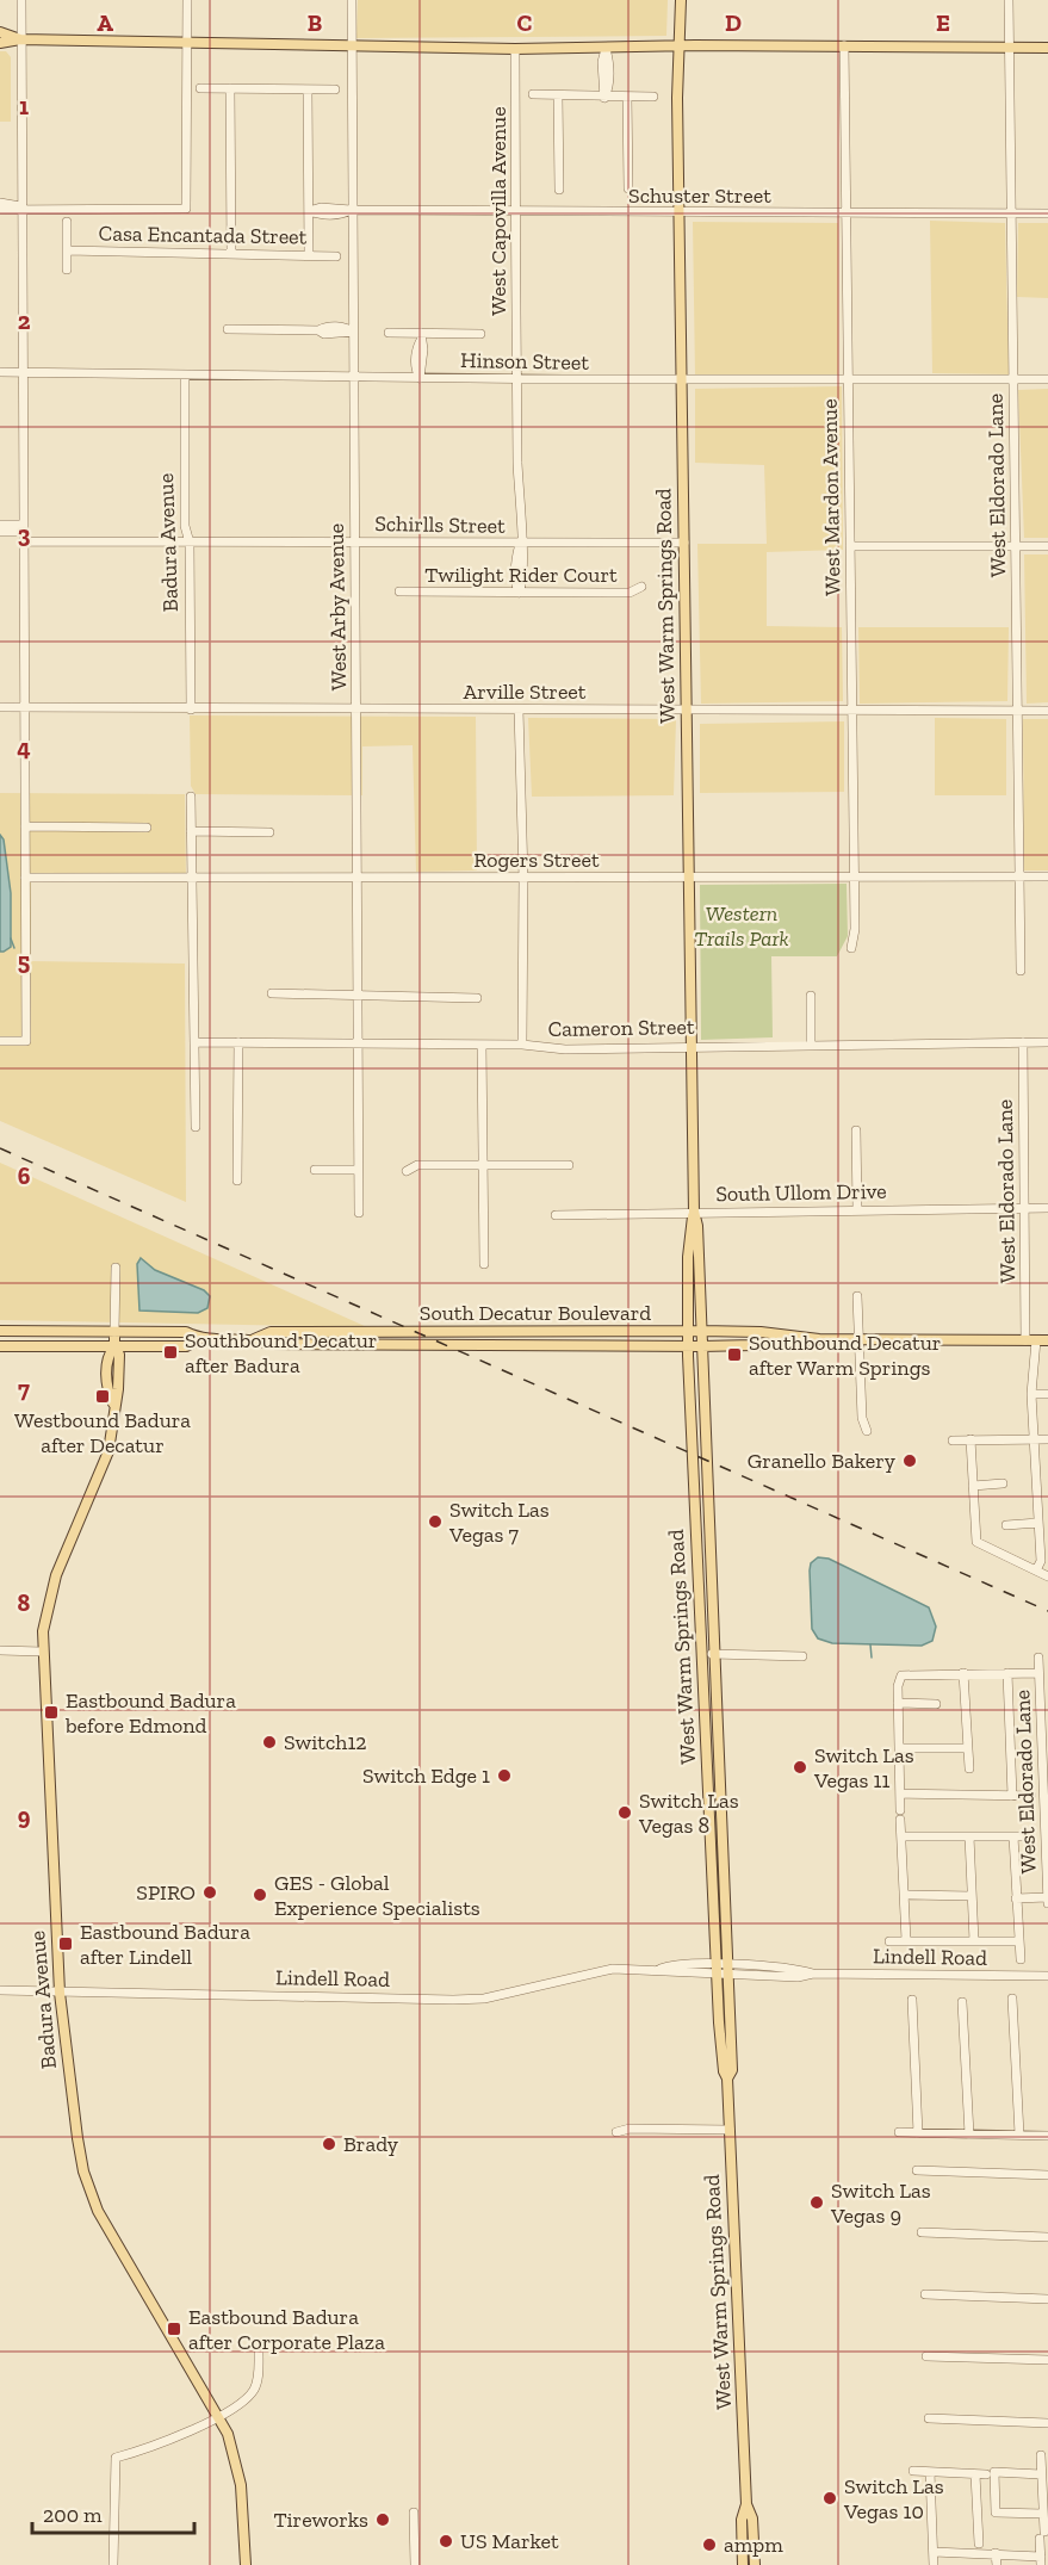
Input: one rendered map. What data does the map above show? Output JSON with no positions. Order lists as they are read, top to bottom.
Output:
{
  "streets": {
    "main road": ["Badura Avenue", "West Warm Springs Road", "South Decatur Boulevard"],
    "street": [
      "Schuster Street",
      "West Capovilla Avenue",
      "Casa Encantada Street",
      "Hinson Street",
      "West Eldorado Lane",
      "West Mardon Avenue",
      "Schirlls Street",
      "Twilight Rider Court",
      "West Arby Avenue",
      "Arville Street",
      "Rogers Street",
      "Cameron Street",
      "South Ullom Drive",
      "Lindell Road"
    ]
  },
  "crossings": [
    ["Schuster Street", "West Capovilla Avenue"],
    ["Schuster Street", "West Eldorado Lane"],
    ["Schuster Street", "West Mardon Avenue"],
    ["Schuster Street", "West Warm Springs Road"],
    ["Schuster Street", "West Arby Avenue"],
    ["West Capovilla Avenue", "Hinson Street"],
    ["West Capovilla Avenue", "Schirlls Street"],
    ["West Capovilla Avenue", "Twilight Rider Court"],
    ["Hinson Street", "West Eldorado Lane"],
    ["Hinson Street", "West Mardon Avenue"],
    ["Hinson Street", "Badura Avenue"],
    ["Hinson Street", "West Warm Springs Road"],
    ["Hinson Street", "West Arby Avenue"],
    ["West Eldorado Lane", "Arville Street"],
    ["West Eldorado Lane", "Rogers Street"],
    ["West Eldorado Lane", "Cameron Street"],
    ["West Eldorado Lane", "South Ullom Drive"],
    ["West Eldorado Lane", "South Decatur Boulevard"],
    ["West Mardon Avenue", "Arville Street"],
    ["West Mardon Avenue", "Rogers Street"],
    ["Schirlls Street", "Badura Avenue"],
    ["Schirlls Street", "West Warm Springs Road"],
    ["Schirlls Street", "West Arby Avenue"],
    ["Badura Avenue", "Arville Street"],
    ["Badura Avenue", "South Decatur Boulevard"],
    ["Badura Avenue", "Lindell Road"],
    ["West Warm Springs Road", "Arville Street"],
    ["West Warm Springs Road", "Rogers Street"],
    ["West Warm Springs Road", "Cameron Street"],
    ["West Warm Springs Road", "South Ullom Drive"],
    ["West Warm Springs Road", "South Decatur Boulevard"],
    ["West Warm Springs Road", "Lindell Road"],
    ["West Arby Avenue", "Arville Street"],
    ["West Arby Avenue", "Rogers Street"],
    ["West Arby Avenue", "Cameron Street"]
  ],
  "parks": ["Western Trails Park"],
  "places": {
    "transit": [
      "Southbound Decatur after Badura",
      "Southbound Decatur after Warm Springs",
      "Westbound Badura after Decatur",
      "Eastbound Badura before Edmond",
      "Eastbound Badura after Lindell",
      "Eastbound Badura after Corporate Plaza"
    ],
    "other": [
      "Granello Bakery",
      "Switch Las Vegas 7",
      "Switch12",
      "Switch Las Vegas 11",
      "Switch Edge 1",
      "Switch Las Vegas 8",
      "SPIRO",
      "GES - Global Experience Specialists",
      "Brady",
      "Switch Las Vegas 9",
      "Switch Las Vegas 10",
      "Tireworks",
      "US Market",
      "ampm"
    ]
  },
  "scale_bar": "200 m",
  "grid": {
    "columns": [
      "A",
      "B",
      "C",
      "D",
      "E"
    ],
    "rows": [
      "1",
      "2",
      "3",
      "4",
      "5",
      "6",
      "7",
      "8",
      "9"
    ]
  }
}
